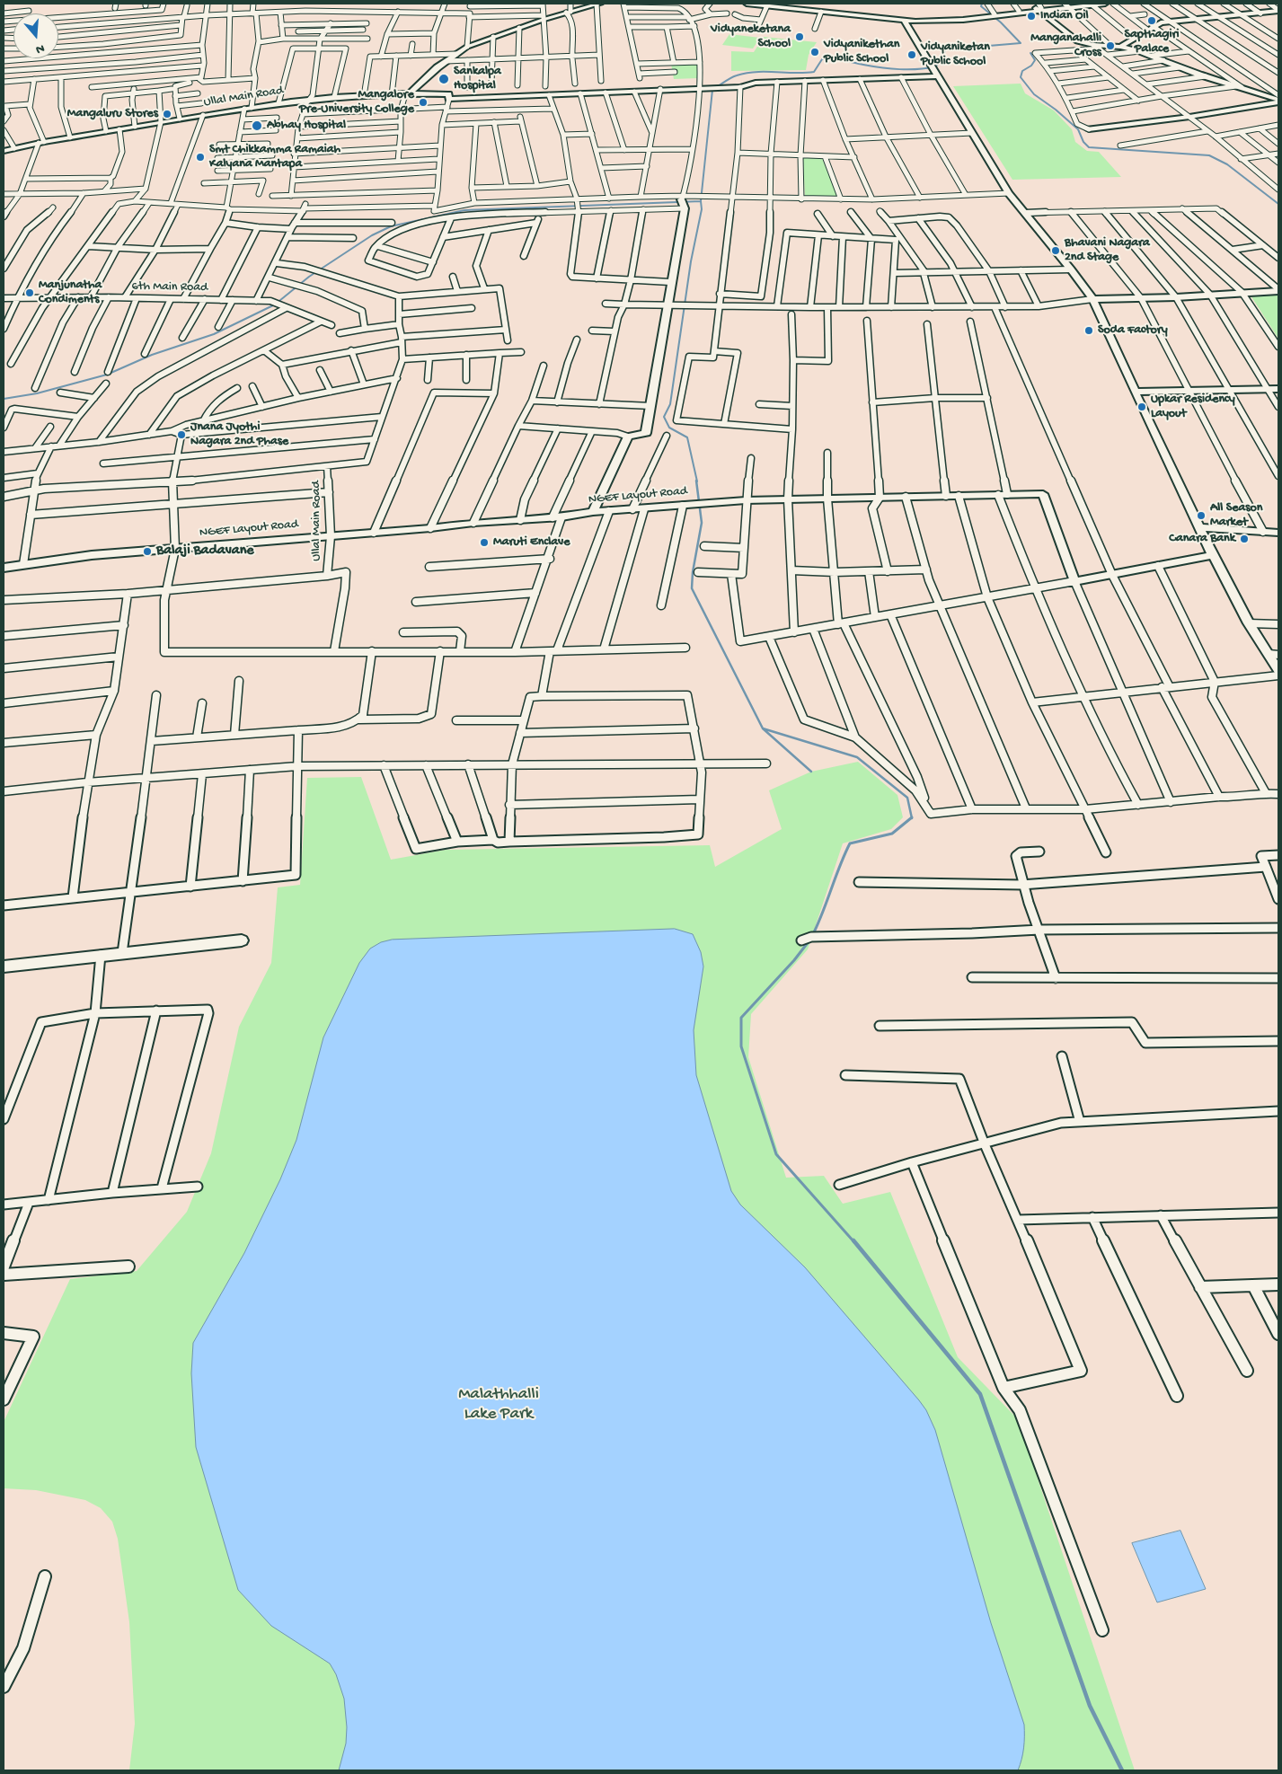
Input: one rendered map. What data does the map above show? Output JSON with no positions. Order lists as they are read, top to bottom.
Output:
{
  "streets": {
    "street": ["Ullal Main Road", "6th Main Road", "NGEF Layout Road"]
  },
  "crossings": [
    ["Ullal Main Road", "NGEF Layout Road"]
  ],
  "parks": ["Malathhalli Lake Park"],
  "places": [
    "Indian Oil",
    "Sapthagiri Palace",
    "Vidyaneketana School",
    "Manganahalli Cross",
    "Vidyanikethan Public School",
    "Vidyaniketan Public School",
    "Sankalpa Hospital",
    "Mangalore Pre-University College",
    "Mangaluru Stores",
    "Abhay Hospital",
    "Smt Chikkamma Ramaiah Kalyana Mantapa",
    "Bhavani Nagara 2nd Stage",
    "Manjunatha Condiments",
    "Soda Factory",
    "Upkar Residency Layout",
    "Jnana Jyothi Nagara 2nd Phase",
    "All Season Market",
    "Canara Bank",
    "Maruti Enclave",
    "Balaji Badavane"
  ],
  "north": "bottom"
}
